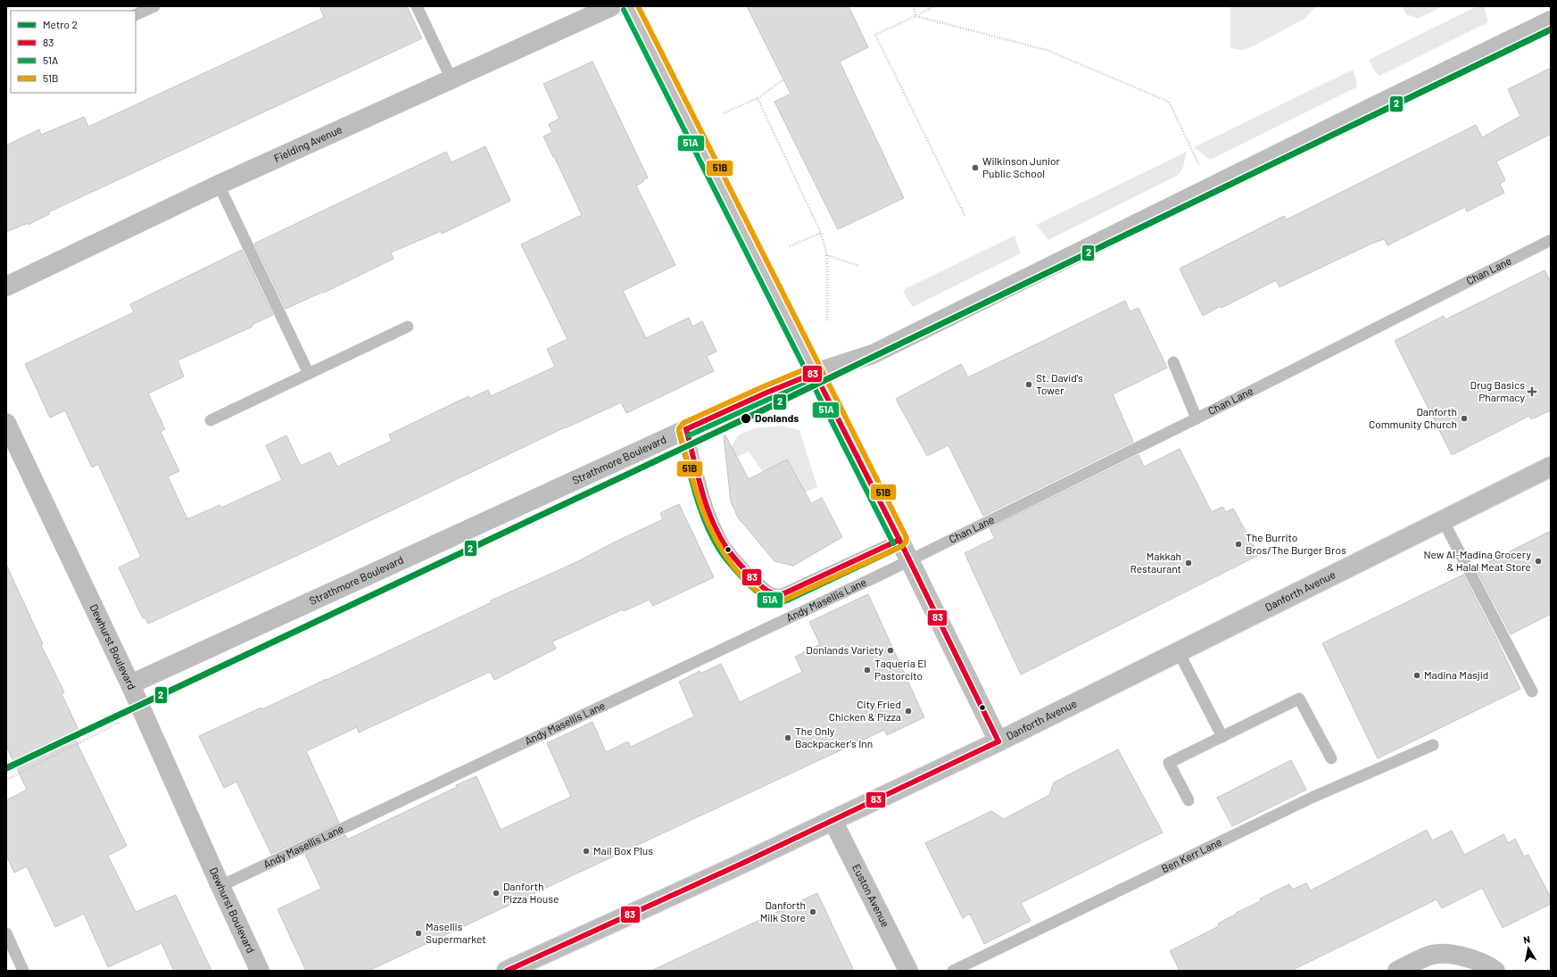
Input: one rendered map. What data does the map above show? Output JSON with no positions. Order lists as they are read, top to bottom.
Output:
{
  "streets": {
    "street": [
      "Fielding Avenue",
      "Strathmore Boulevard",
      "Danforth Avenue",
      "Dewhurst Boulevard",
      "Euston Avenue"
    ],
    "lane": ["Chan Lane", "Andy Masellis Lane", "Ben Kerr Lane"]
  },
  "crossings": [
    ["Chan Lane", "Andy Masellis Lane"],
    ["Strathmore Boulevard", "Dewhurst Boulevard"],
    ["Danforth Avenue", "Euston Avenue"],
    ["Andy Masellis Lane", "Dewhurst Boulevard"]
  ],
  "places": {
    "other": [
      "Wilkinson Junior Public School",
      "St. David's Tower",
      "Donlands",
      "Danforth Community Church",
      "The Burrito Bros/The Burger Bros",
      "New Al-Madina Grocery & Halal Meat Store",
      "Makkah Restaurant",
      "Donlands Variety",
      "Taqueria El Pastorcito",
      "Madina Masjid",
      "City Fried Chicken & Pizza",
      "The Only Backpacker's Inn",
      "Mail Box Plus",
      "Danforth Pizza House",
      "Danforth Milk Store",
      "Masellis Supermarket"
    ],
    "health": ["Drug Basics Pharmacy"]
  },
  "lines": [
    "transit line 51B",
    "transit line 51A",
    "metro line 2",
    "transit line 83"
  ],
  "legend": [
    "Metro 2",
    "83",
    "51A",
    "51B"
  ],
  "north": "top"
}
